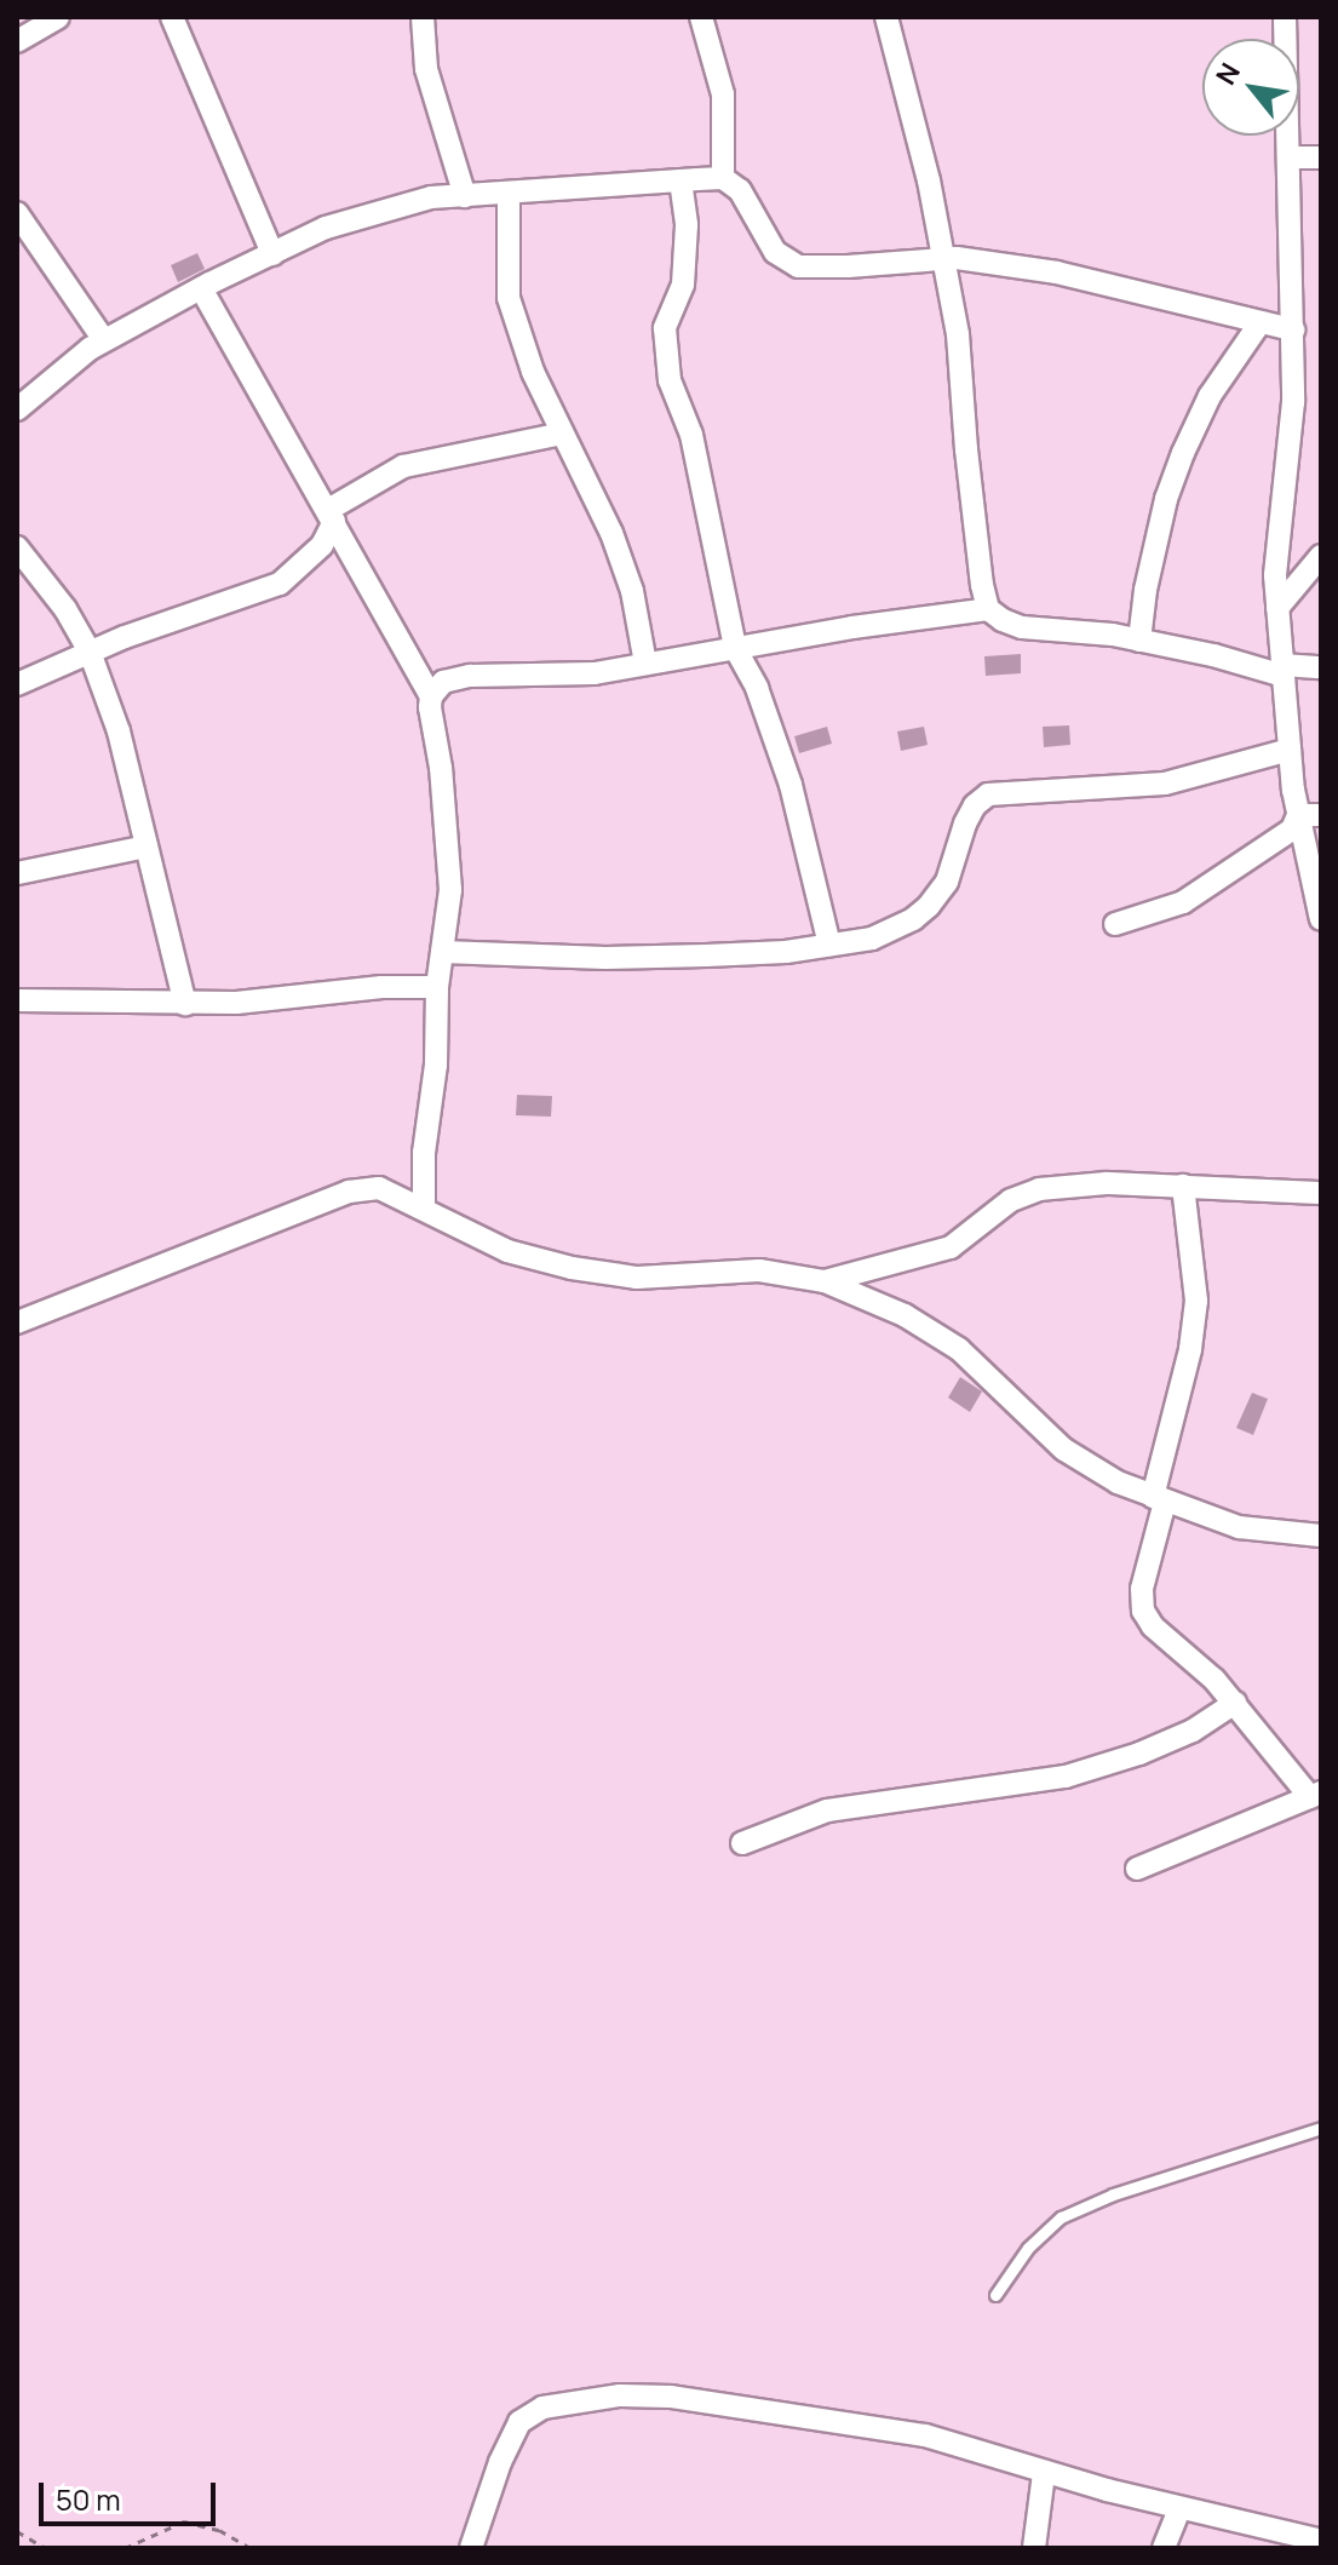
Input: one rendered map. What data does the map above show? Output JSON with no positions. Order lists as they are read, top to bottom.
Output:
{
  "scale_bar": "50 m",
  "north": "top left"
}
